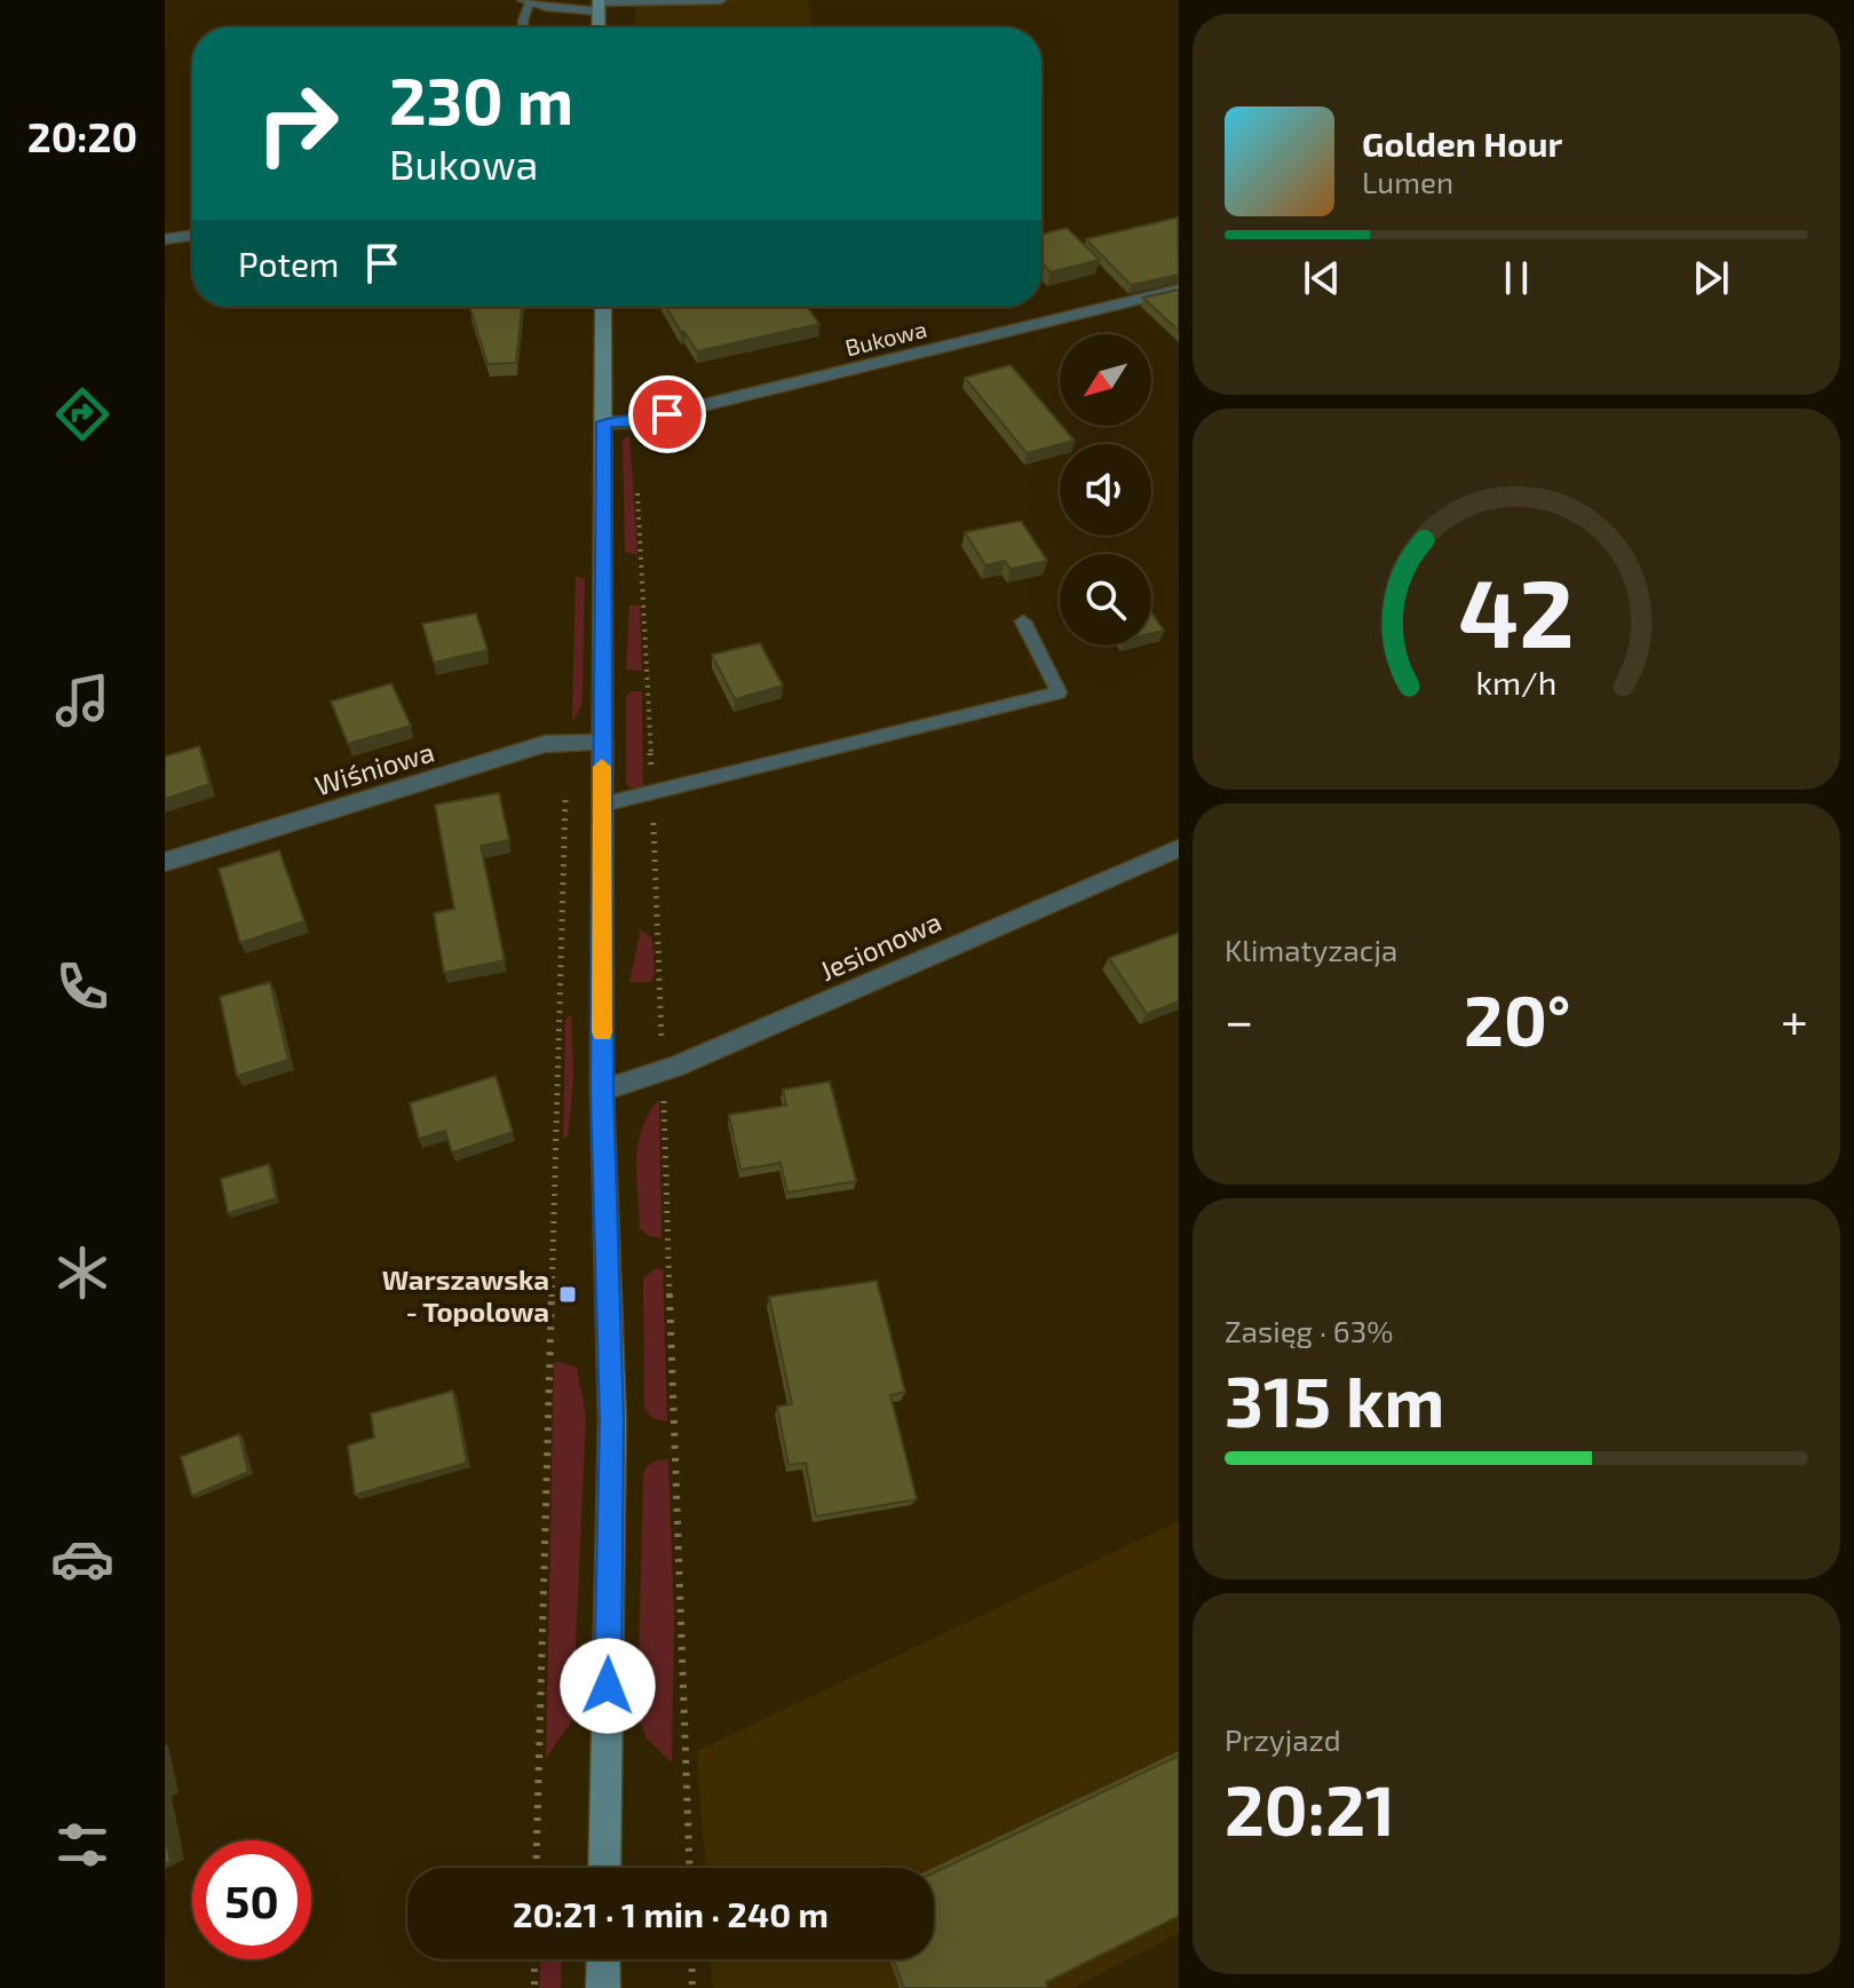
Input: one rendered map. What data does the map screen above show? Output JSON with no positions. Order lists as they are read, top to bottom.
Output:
{
  "streets": {
    "street": ["Bukowa", "Wiśniowa", "Jesionowa"]
  },
  "places": {
    "transit": ["Warszawska - Topolowa"]
  },
  "north": "bottom left",
  "page": {
    "tabs": "20:20",
    "turn": ["230 m", "Bukowa"],
    "song": ["Golden Hour", "Lumen"],
    "then": "Potem",
    "tile": [
      "Klimatyzacja",
      ["Zasięg · 63%", "315 km"],
      ["Przyjazd", "20:21"]
    ],
    "heat": ["−", "20°", "+"],
    "limit": "50",
    "trip": "20:21 · 1 min · 240 m",
    "gauge": ["42", "km/h"]
  }
}
